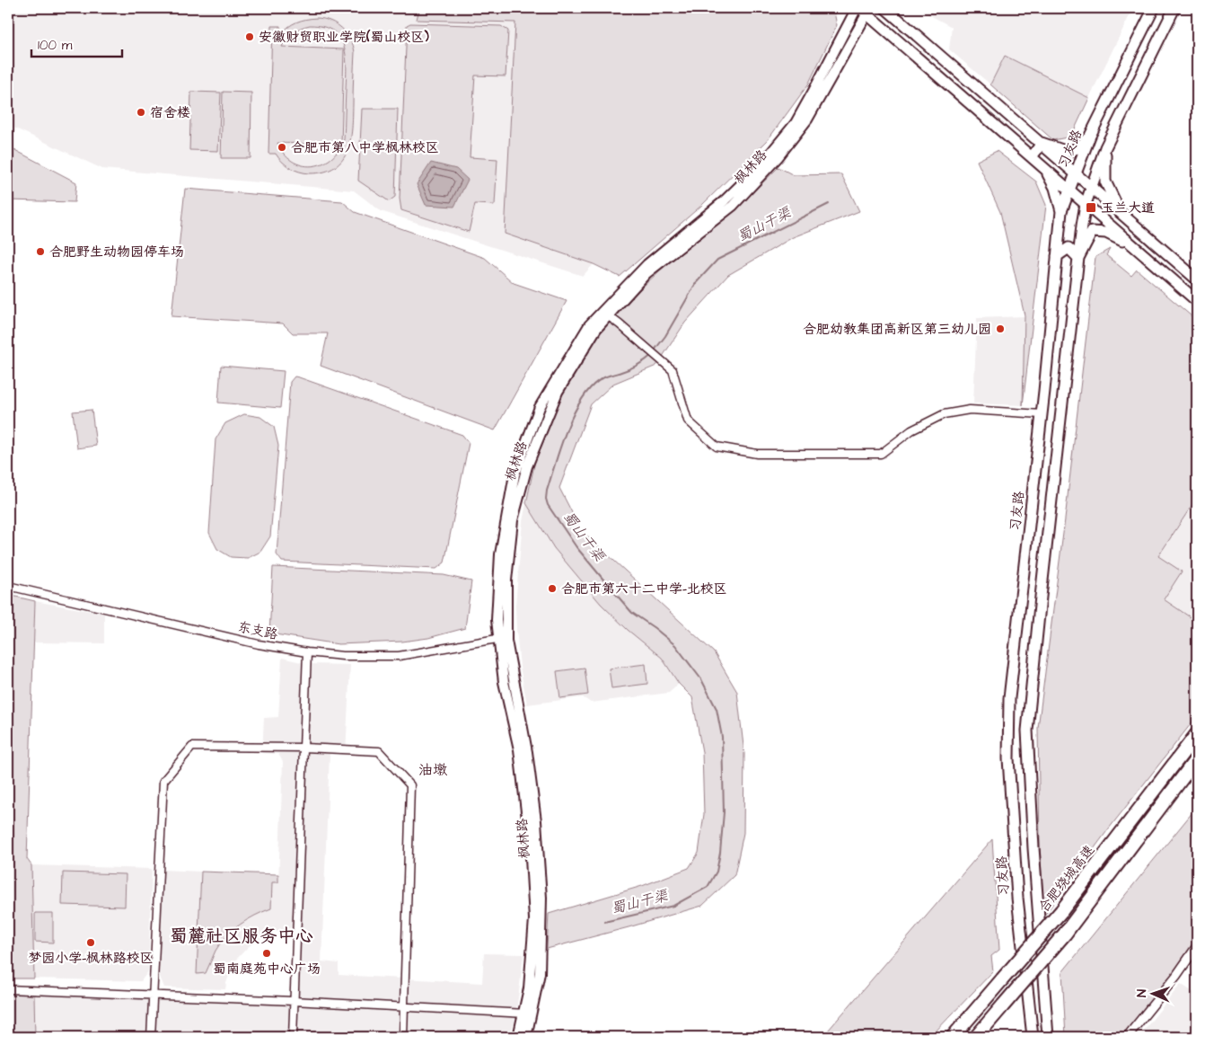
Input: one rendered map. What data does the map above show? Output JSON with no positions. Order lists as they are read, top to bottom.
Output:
{
  "streets": {
    "highway": ["合肥绕城高速"],
    "main road": ["习友路", "枫林路"],
    "street": ["东支路"]
  },
  "crossings": [
    ["枫林路", "东支路"]
  ],
  "districts": ["油墩", "蜀麓社区服务中心"],
  "water": ["蜀山干渠"],
  "places": {
    "other": [
      "安徽财贸职业学院(蜀山校区)",
      "宿舍楼",
      "合肥市第八中学枫林校区",
      "合肥野生动物园停车场",
      "合肥幼教集团高新区第三幼儿园",
      "合肥市第六十二中学-北校区",
      "梦园小学-枫林路校区",
      "蜀南庭苑中心广场"
    ],
    "transit": ["玉兰大道"]
  },
  "scale_bar": "100 m",
  "north": "left"
}
